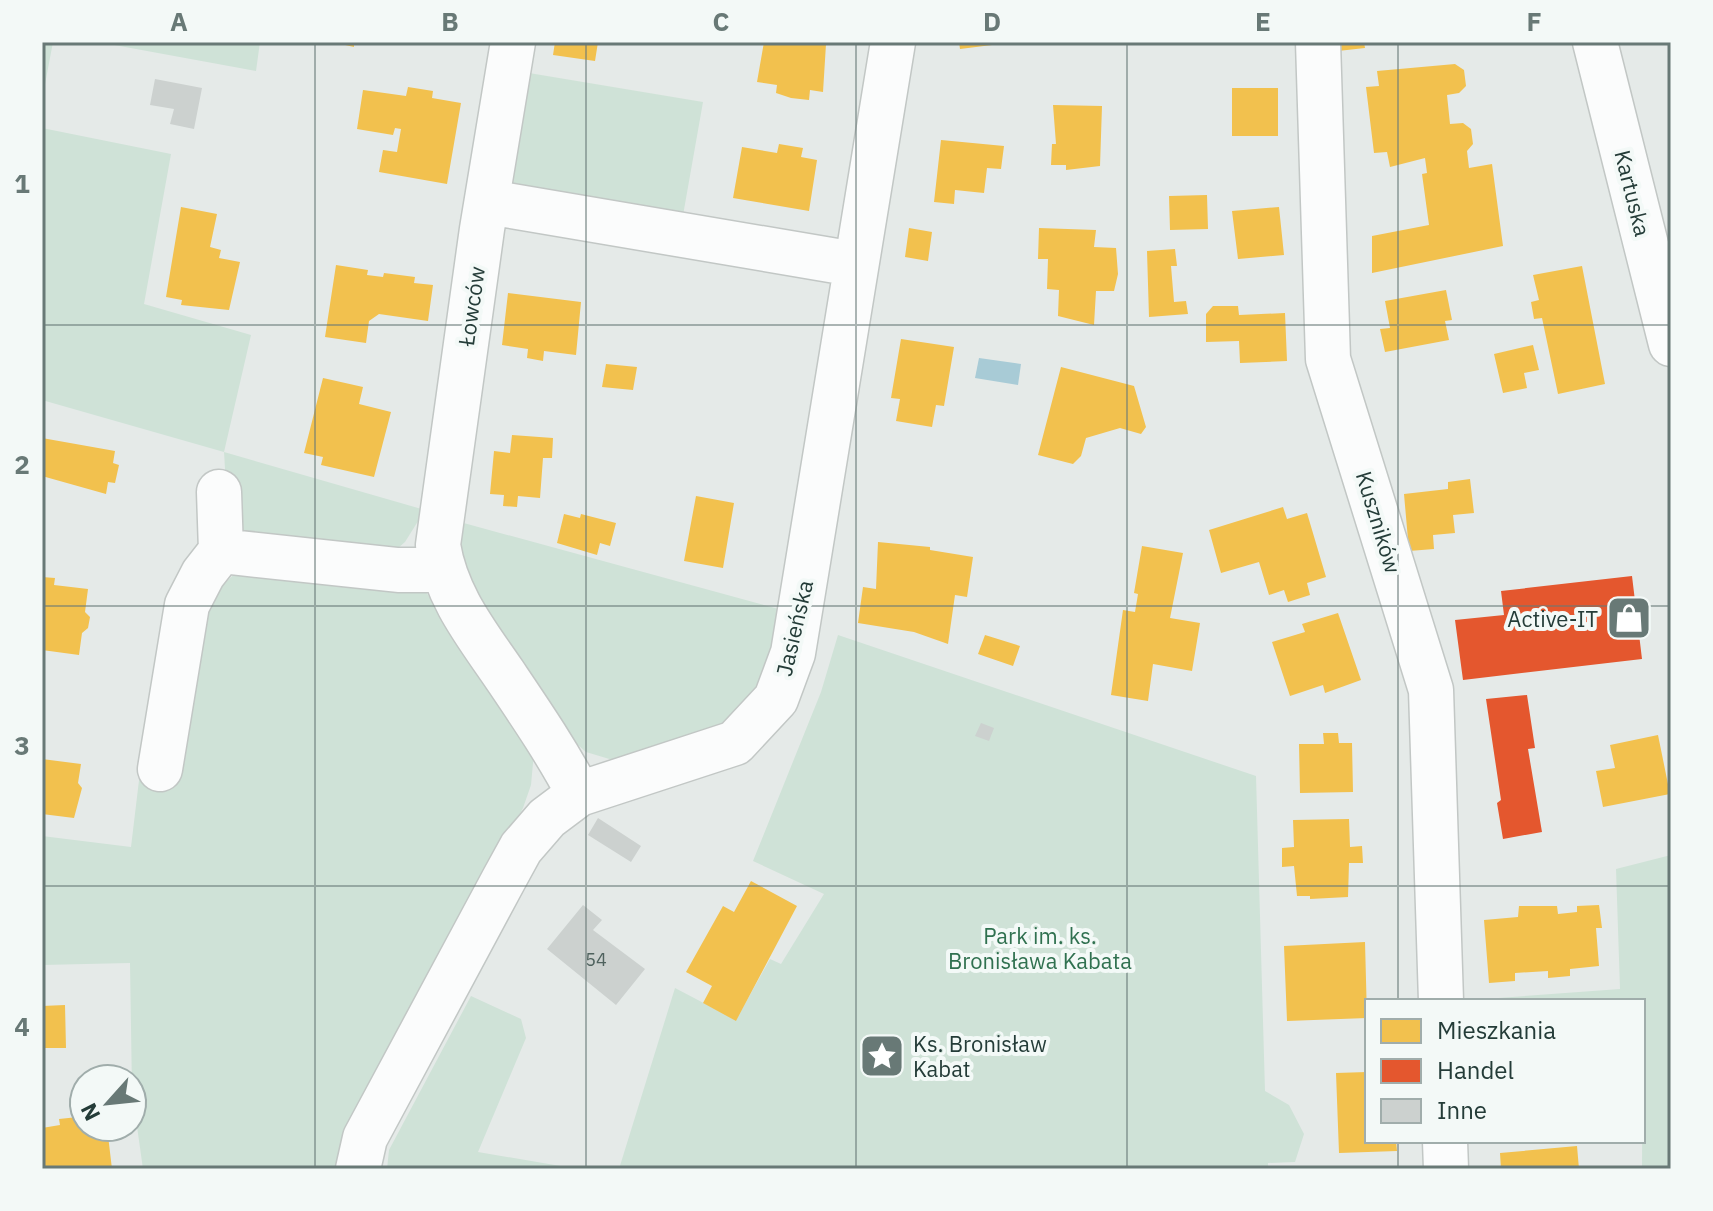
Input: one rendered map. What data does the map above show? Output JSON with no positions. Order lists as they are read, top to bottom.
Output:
{
  "streets": {
    "street": [
      "Kartuska",
      "Łowców",
      "Kuszników",
      "Jasieńska"
    ]
  },
  "crossings": [
    ["Łowców", "Jasieńska"]
  ],
  "parks": ["Park im. ks. Bronisława Kabata"],
  "places": {
    "shop": ["Active-IT"],
    "place": ["Ks. Bronisław Kabat"]
  },
  "house_numbers": ["54"],
  "legend": ["Mieszkania", "Handel", "Inne"],
  "north": "bottom left",
  "grid": {
    "columns": [
      "A",
      "B",
      "C",
      "D",
      "E",
      "F"
    ],
    "rows": [
      "1",
      "2",
      "3",
      "4"
    ]
  }
}
